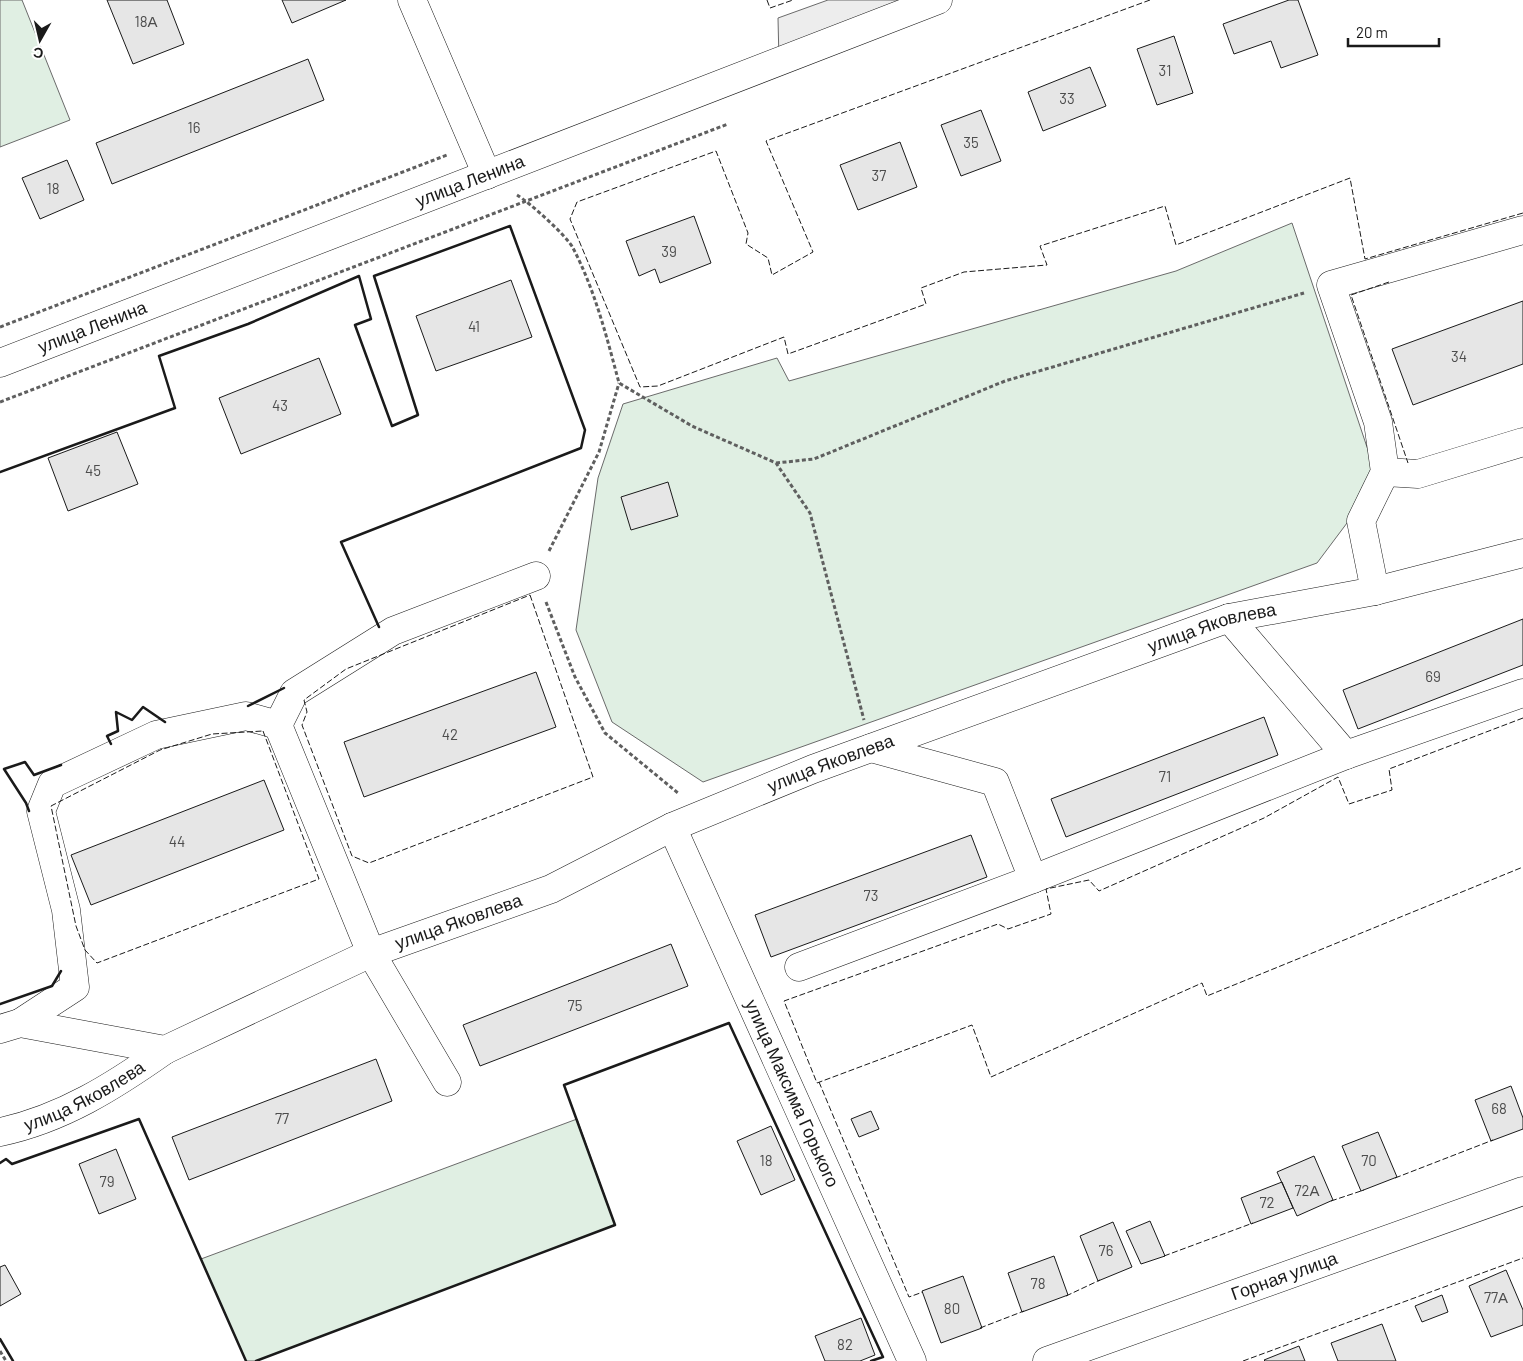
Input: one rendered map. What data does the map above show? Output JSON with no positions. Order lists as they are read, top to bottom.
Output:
{
  "streets": {
    "street": [
      "улица Ленина",
      "улица Яковлева",
      "улица Максима Горького",
      "Горная улица"
    ]
  },
  "crossings": [
    ["улица Яковлева", "улица Максима Горького"]
  ],
  "house_numbers": [
    "18А",
    "31",
    "33",
    "16",
    "35",
    "37",
    "18",
    "39",
    "41",
    "34",
    "43",
    "45",
    "69",
    "42",
    "71",
    "44",
    "73",
    "75",
    "68",
    "77",
    "18",
    "70",
    "79",
    "72А",
    "72",
    "76",
    "78",
    "77А",
    "80",
    "82"
  ],
  "scale_bar": "20 m",
  "north": "bottom"
}
